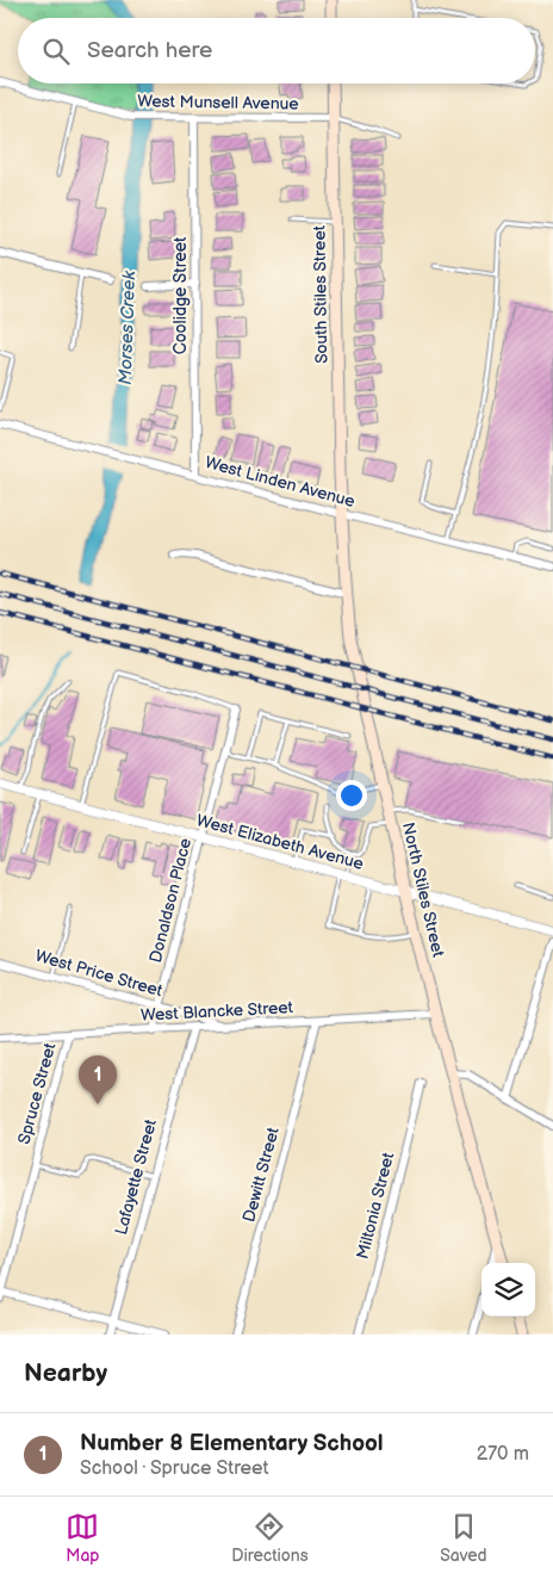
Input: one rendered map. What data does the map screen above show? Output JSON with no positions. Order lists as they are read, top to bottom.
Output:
{
  "streets": {
    "main road": ["South Stiles Street", "North Stiles Street"],
    "street": [
      "West Munsell Avenue",
      "Coolidge Street",
      "West Linden Avenue",
      "West Elizabeth Avenue",
      "Donaldson Place",
      "West Price Street",
      "West Blancke Street",
      "Spruce Street",
      "Dewitt Street",
      "Lafayette Street",
      "Miltonia Street"
    ]
  },
  "crossings": [
    ["West Munsell Avenue", "South Stiles Street"],
    ["West Munsell Avenue", "Coolidge Street"],
    ["South Stiles Street", "West Linden Avenue"],
    ["South Stiles Street", "North Stiles Street"],
    ["Coolidge Street", "West Linden Avenue"],
    ["West Linden Avenue", "North Stiles Street"],
    ["West Elizabeth Avenue", "North Stiles Street"],
    ["West Elizabeth Avenue", "Donaldson Place"],
    ["North Stiles Street", "West Blancke Street"],
    ["Donaldson Place", "West Price Street"],
    ["Donaldson Place", "West Blancke Street"],
    ["West Price Street", "West Blancke Street"],
    ["West Blancke Street", "Spruce Street"],
    ["West Blancke Street", "Dewitt Street"],
    ["West Blancke Street", "Lafayette Street"]
  ],
  "water": ["Morses Creek"],
  "page": {
    "search": "Search here",
    "pins": "1",
    "heading": "Nearby",
    "list": [
      {
        "mark": "1",
        "name": "Number 8 Elementary School",
        "note": "School · Spruce Street",
        "value": "270 m"
      }
    ],
    "nav": ["Map", "Directions", "Saved"]
  }
}
